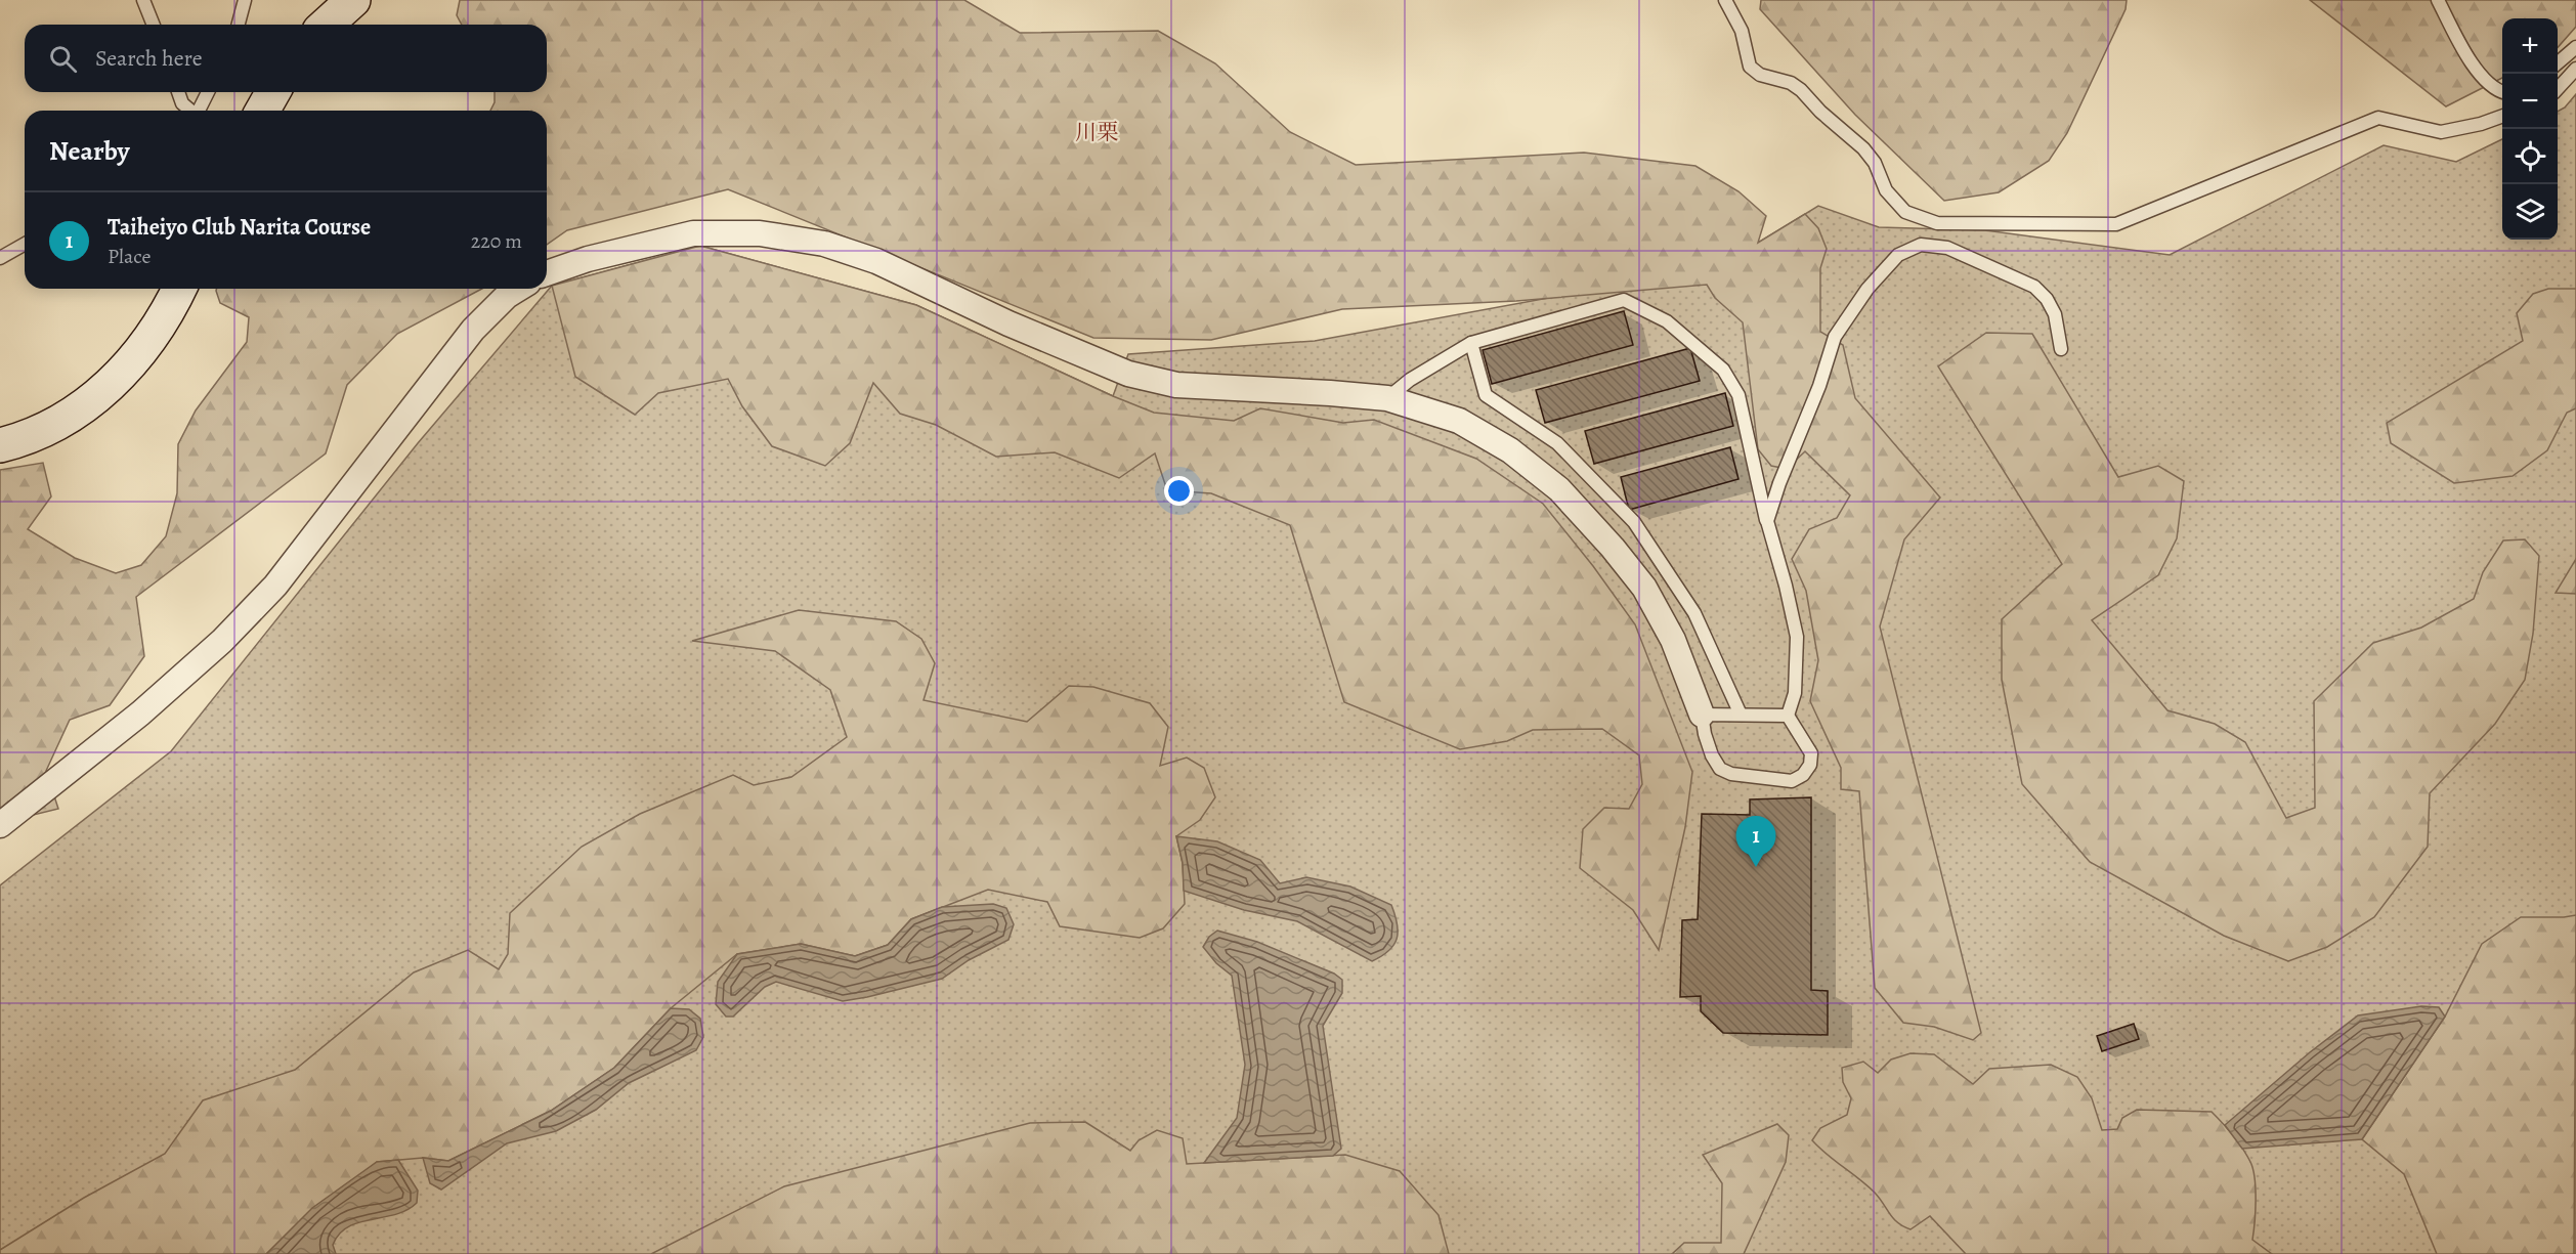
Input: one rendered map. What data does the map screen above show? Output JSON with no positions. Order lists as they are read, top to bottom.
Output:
{
  "districts": ["川栗"],
  "page": {
    "map_buttons": ["+", "−"],
    "search": "Search here",
    "heading": "Nearby",
    "list": [
      {
        "mark": "1",
        "name": "Taiheiyo Club Narita Course",
        "note": "Place",
        "value": "220 m"
      }
    ],
    "pins": "1"
  }
}
